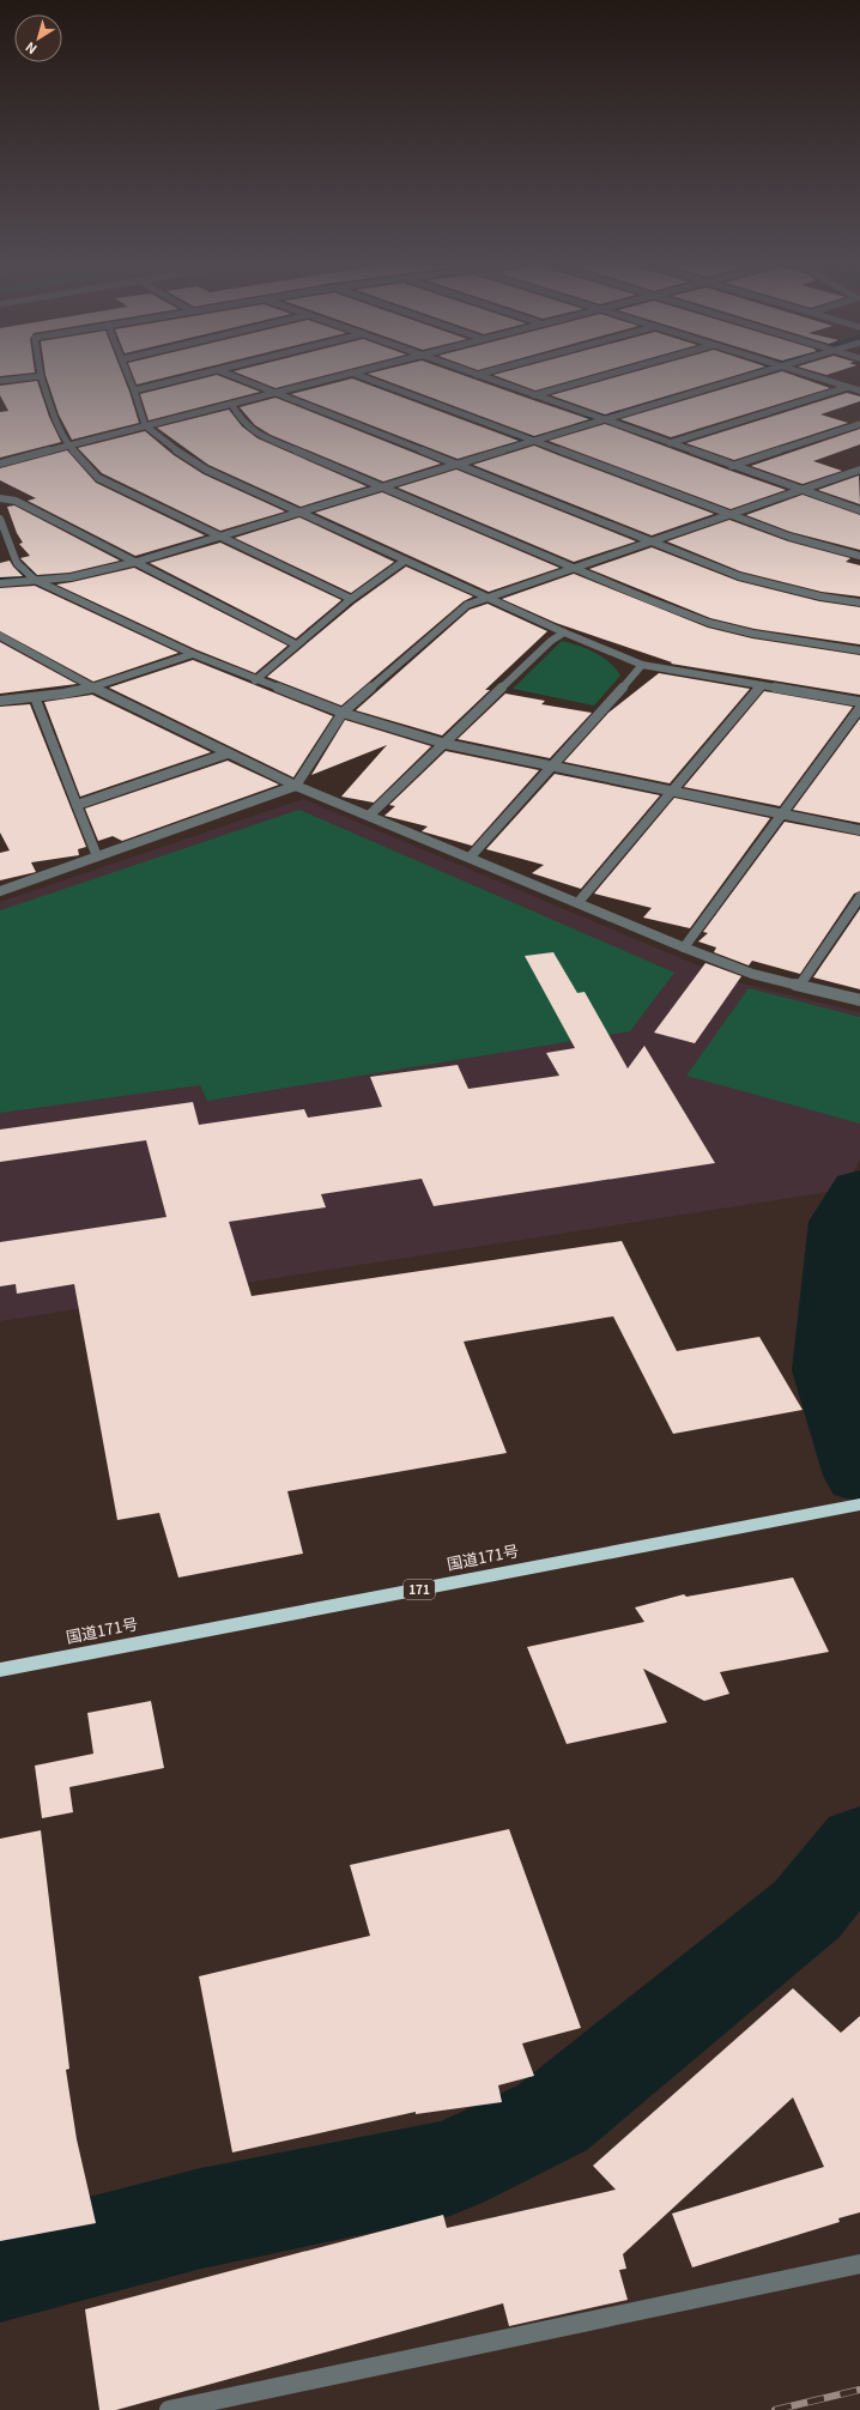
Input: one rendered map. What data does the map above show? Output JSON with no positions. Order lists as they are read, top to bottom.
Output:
{
  "streets": {
    "highway": ["国道171号", "171"]
  },
  "north": "bottom left"
}
